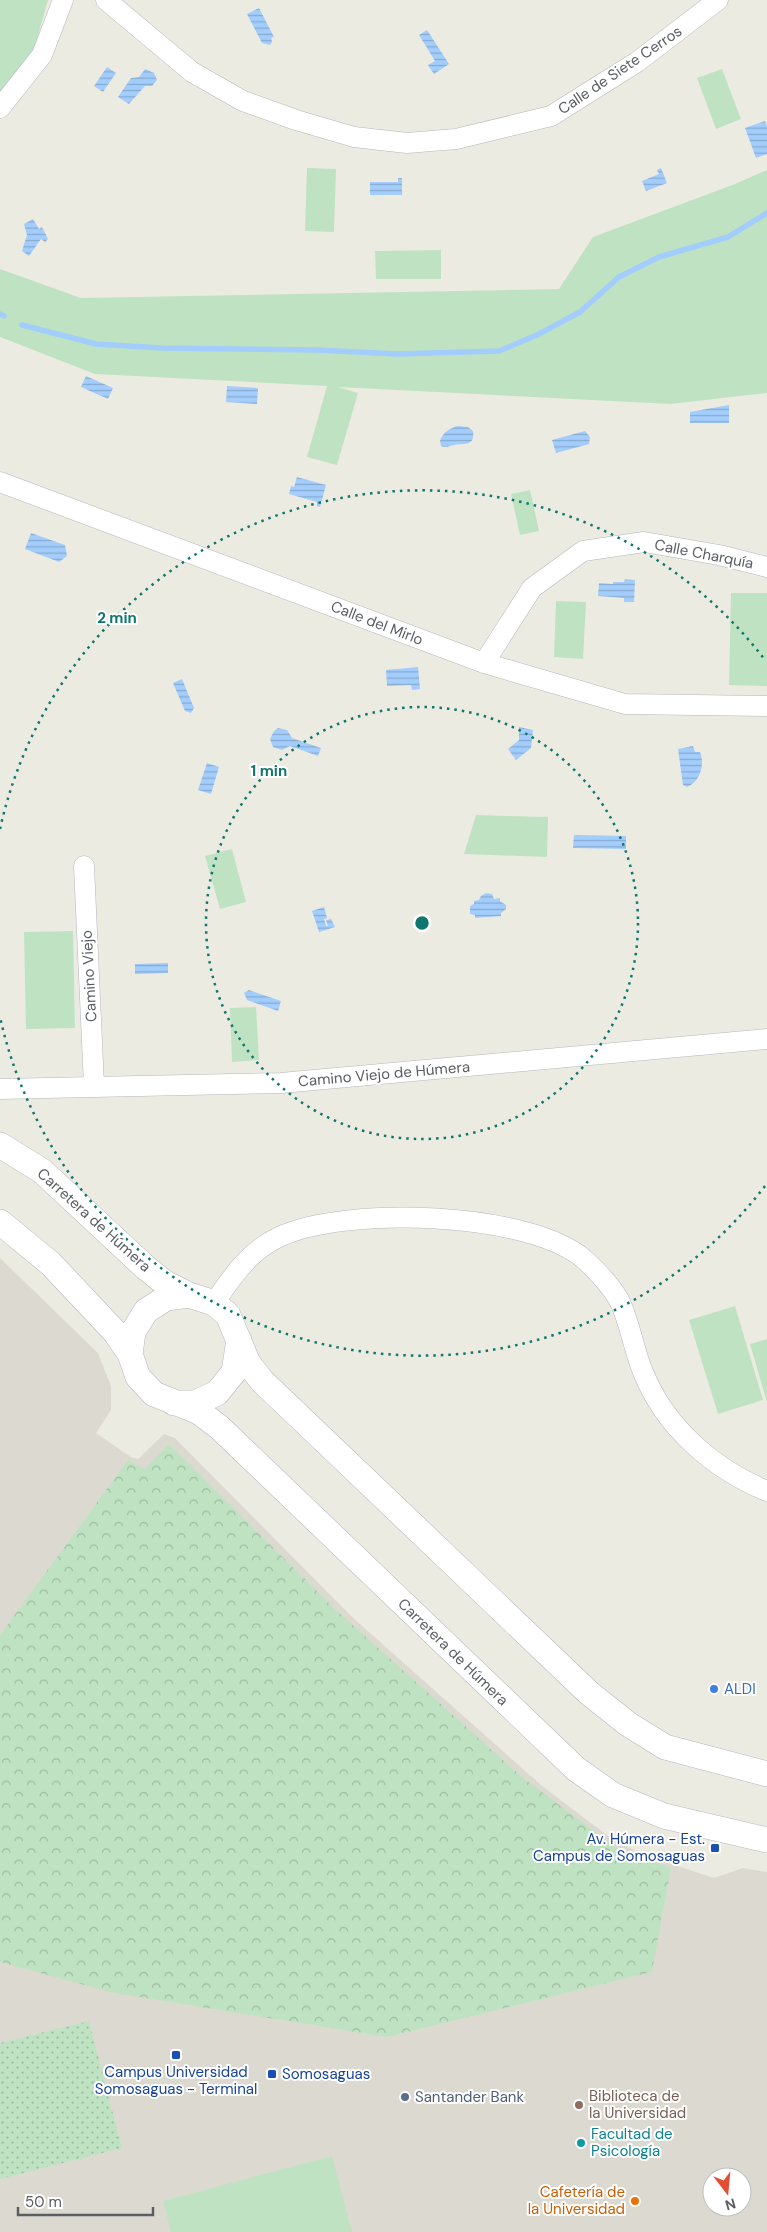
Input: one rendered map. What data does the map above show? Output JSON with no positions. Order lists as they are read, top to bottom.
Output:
{
  "streets": {
    "street": [
      "Calle de Siete Cerros",
      "Calle Charquía",
      "Calle del Mirlo",
      "Camino Viejo",
      "Camino Viejo de Húmera",
      "Carretera de Húmera"
    ]
  },
  "crossings": [
    ["Calle Charquía", "Calle del Mirlo"],
    ["Camino Viejo", "Camino Viejo de Húmera"]
  ],
  "places": {
    "other": [
      "ALDI",
      "Santander Bank",
      "Biblioteca de la Universidad",
      "Facultad de Psicología",
      "Cafetería de la Universidad"
    ],
    "transit": ["Av. Húmera - Est. Campus de Somosaguas", "Campus Universidad Somosaguas - Terminal", "Somosaguas"]
  },
  "scale_bar": "50 m",
  "north": "bottom",
  "rings": ["2 min", "1 min"]
}
